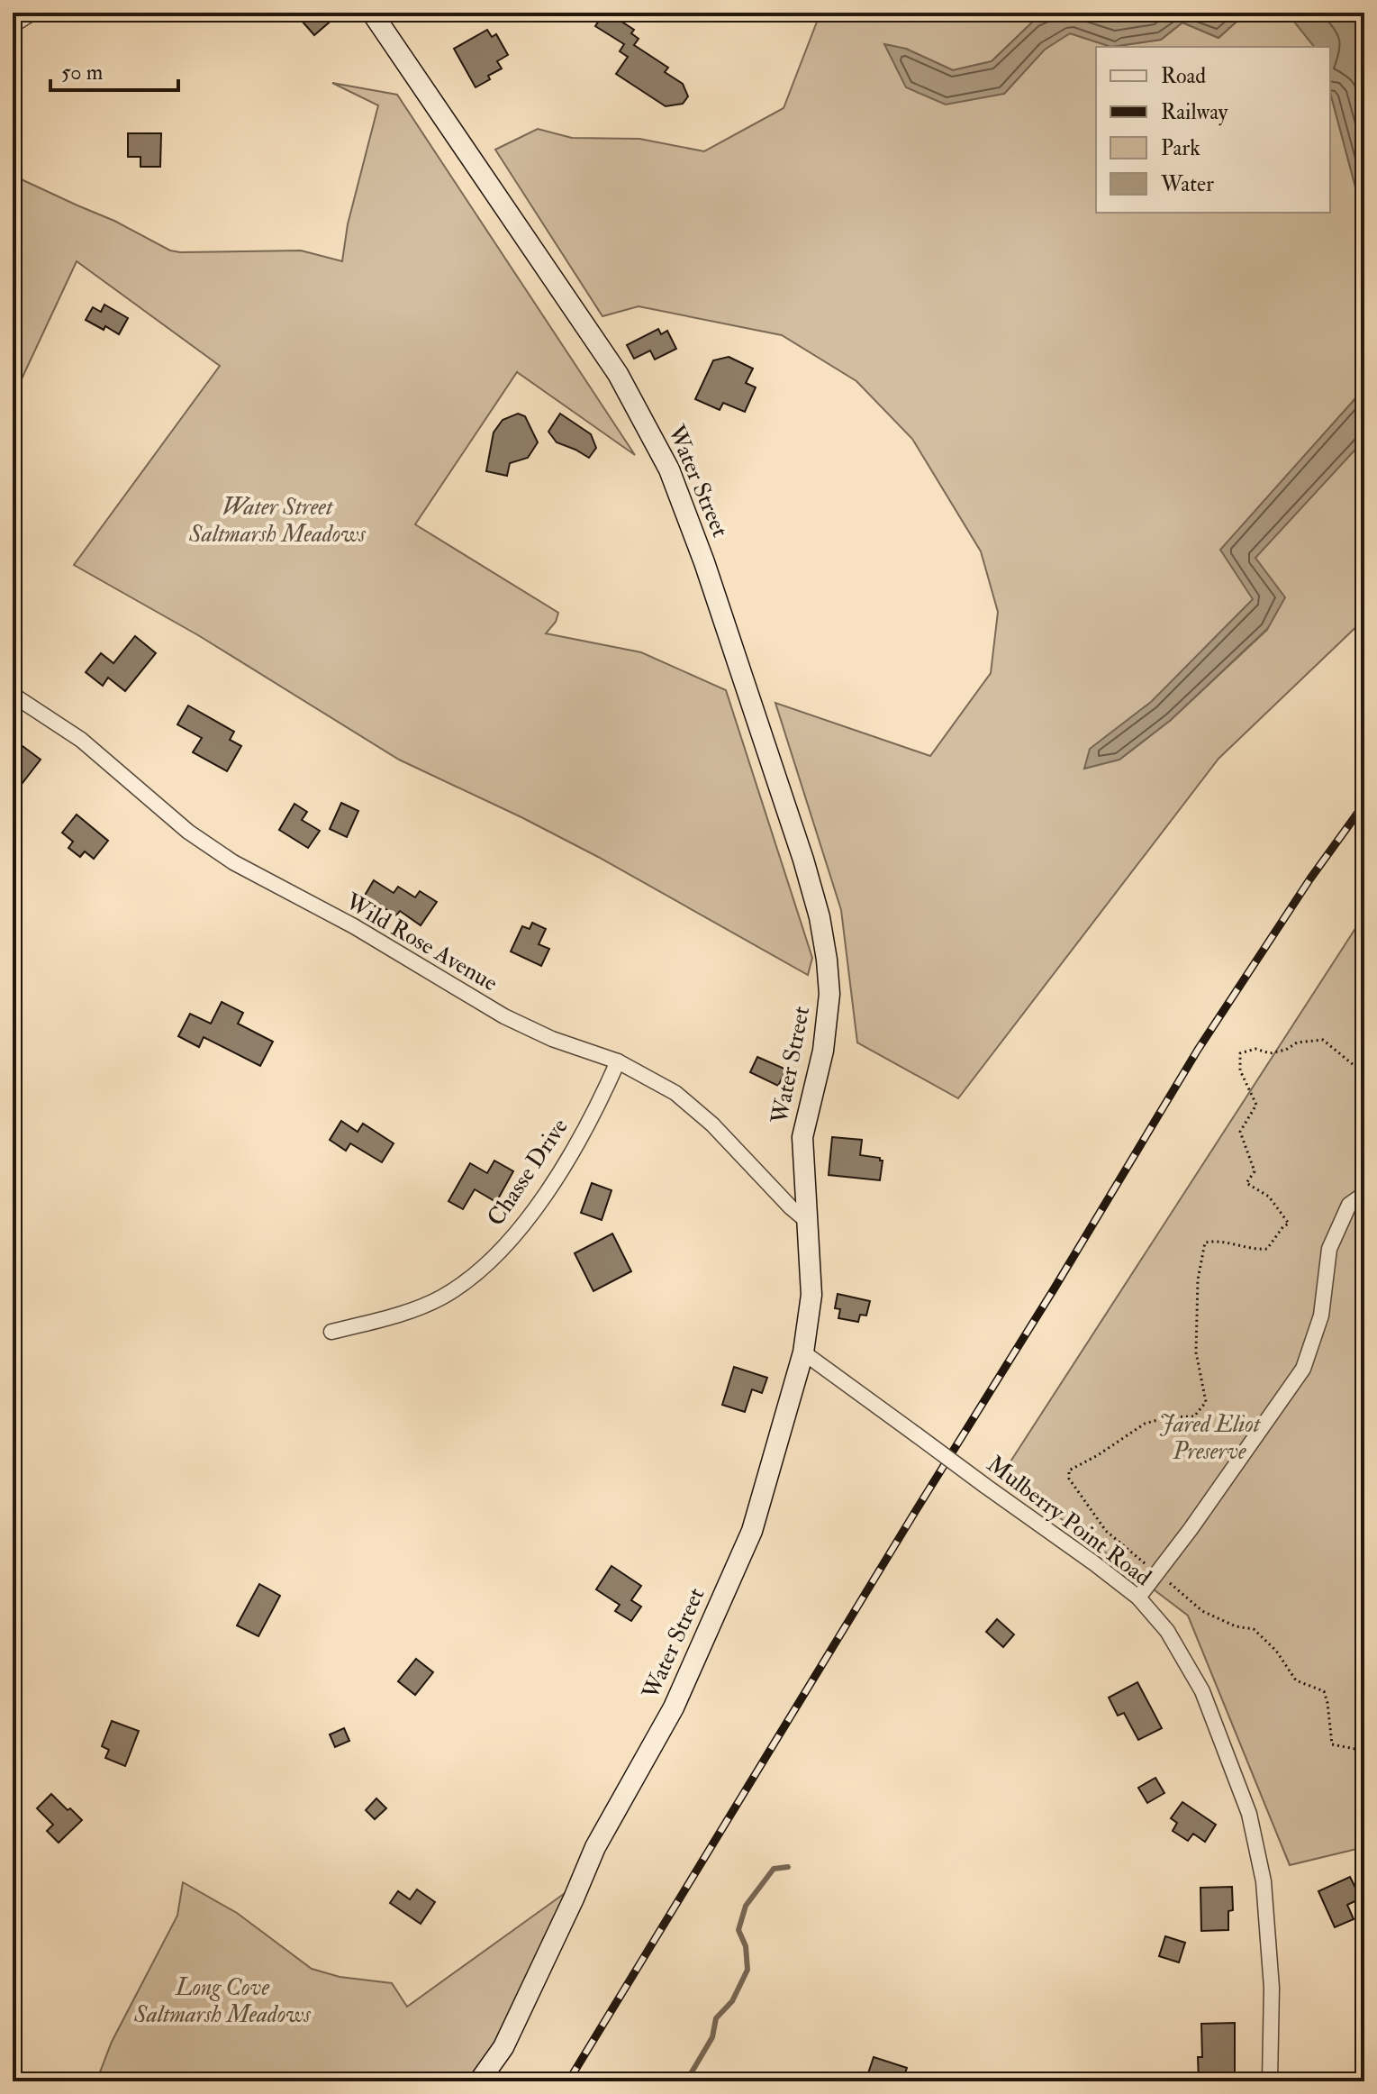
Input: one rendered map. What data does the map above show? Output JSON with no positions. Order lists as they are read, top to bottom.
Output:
{
  "streets": {
    "main road": ["Water Street"],
    "street": ["Wild Rose Avenue", "Chasse Drive", "Mulberry Point Road"]
  },
  "crossings": [
    ["Water Street", "Wild Rose Avenue"],
    ["Water Street", "Mulberry Point Road"],
    ["Wild Rose Avenue", "Chasse Drive"]
  ],
  "parks": ["Water Street Saltmarsh Meadows", "Jared Eliot Preserve", "Long Cove Saltmarsh Meadows"],
  "legend": [
    "Road",
    "Railway",
    "Park",
    "Water"
  ],
  "scale_bar": "50 m"
}
